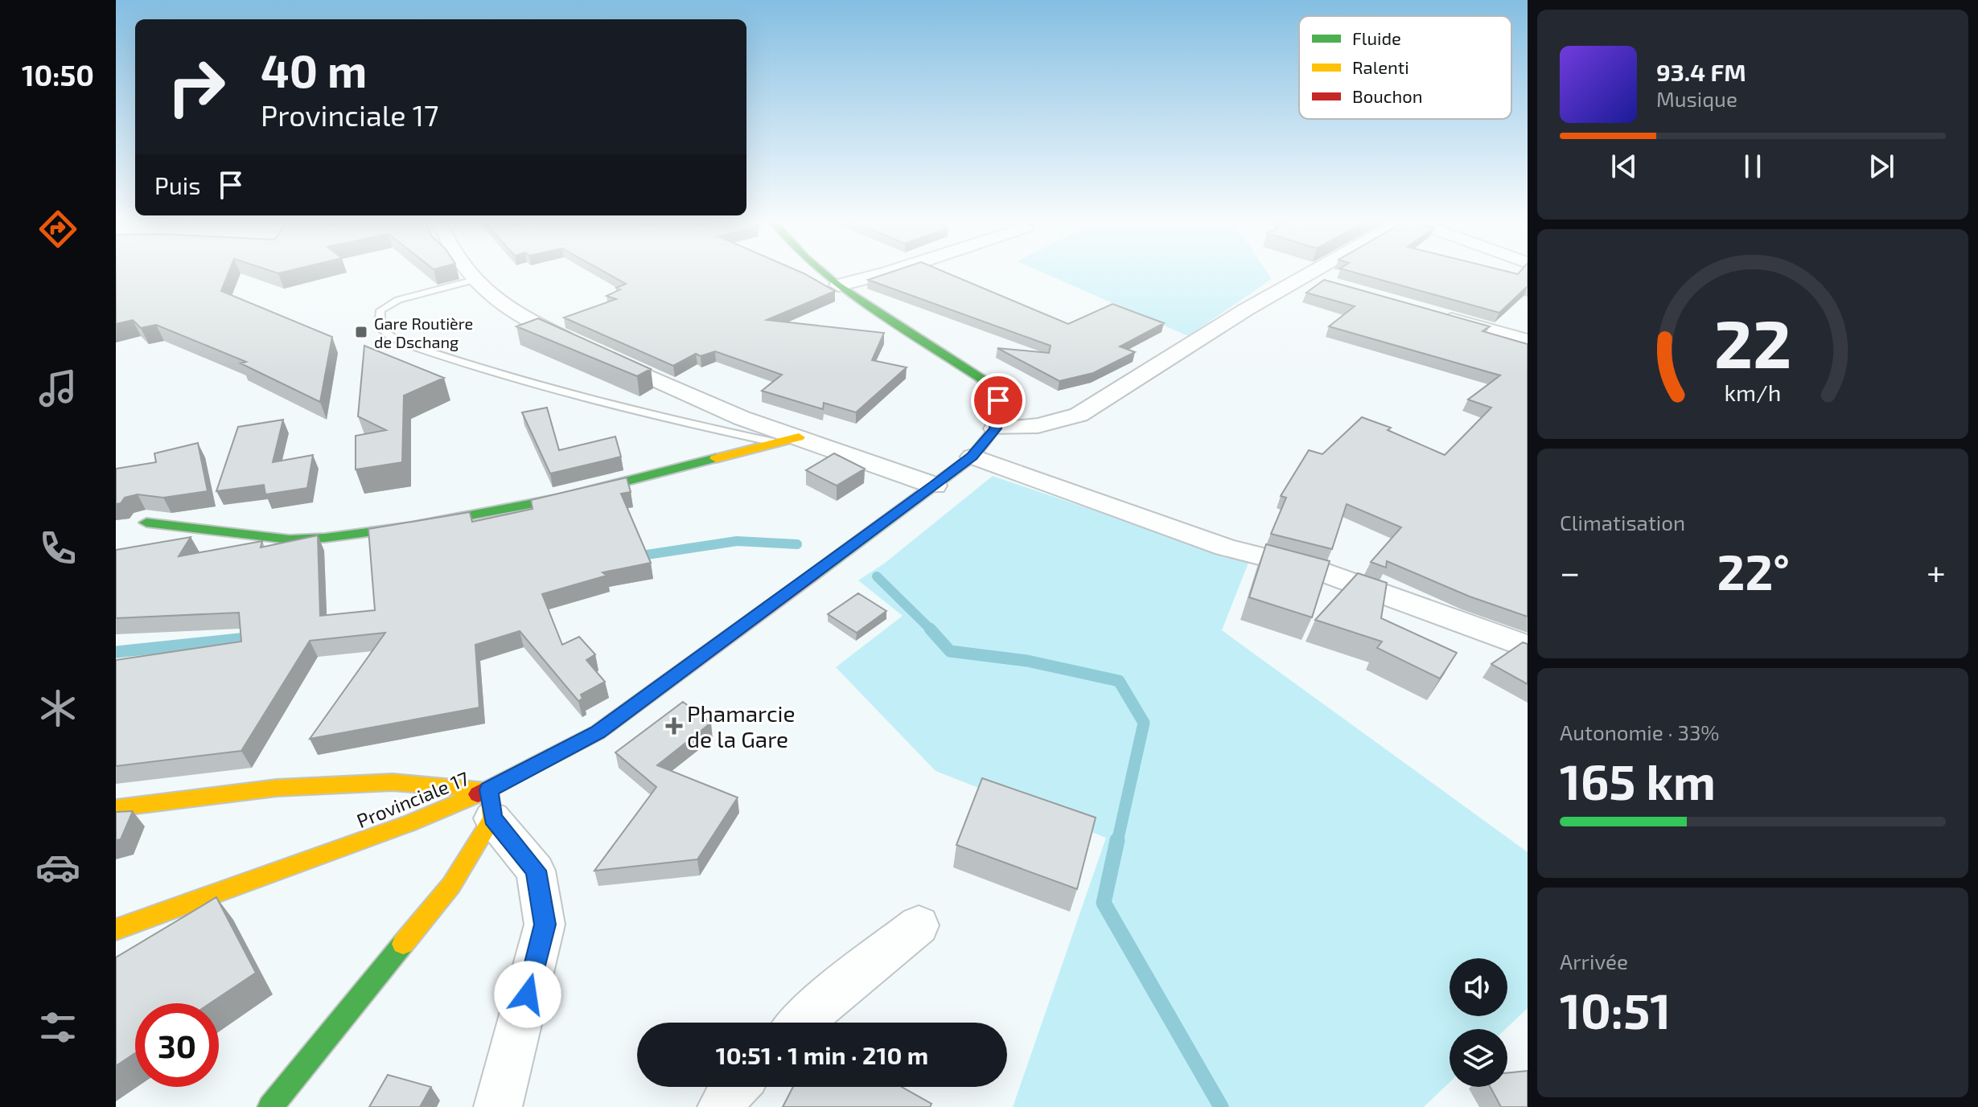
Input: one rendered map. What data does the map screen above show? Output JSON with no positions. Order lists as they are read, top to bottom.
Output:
{
  "streets": {
    "main road": ["Provinciale 17"]
  },
  "places": {
    "transit": ["Gare Routière de Dschang"],
    "health": ["Phamarcie de la Gare"]
  },
  "legend": ["Fluide", "Ralenti", "Bouchon"],
  "page": {
    "tabs": "10:50",
    "turn": ["40 m", "Provinciale 17"],
    "song": ["93.4 FM", "Musique"],
    "then": "Puis",
    "tile": [
      "Climatisation",
      ["Autonomie · 33%", "165 km"],
      ["Arrivée", "10:51"]
    ],
    "heat": ["−", "22°", "+"],
    "limit": "30",
    "trip": "10:51 · 1 min · 210 m",
    "gauge": ["22", "km/h"]
  }
}
